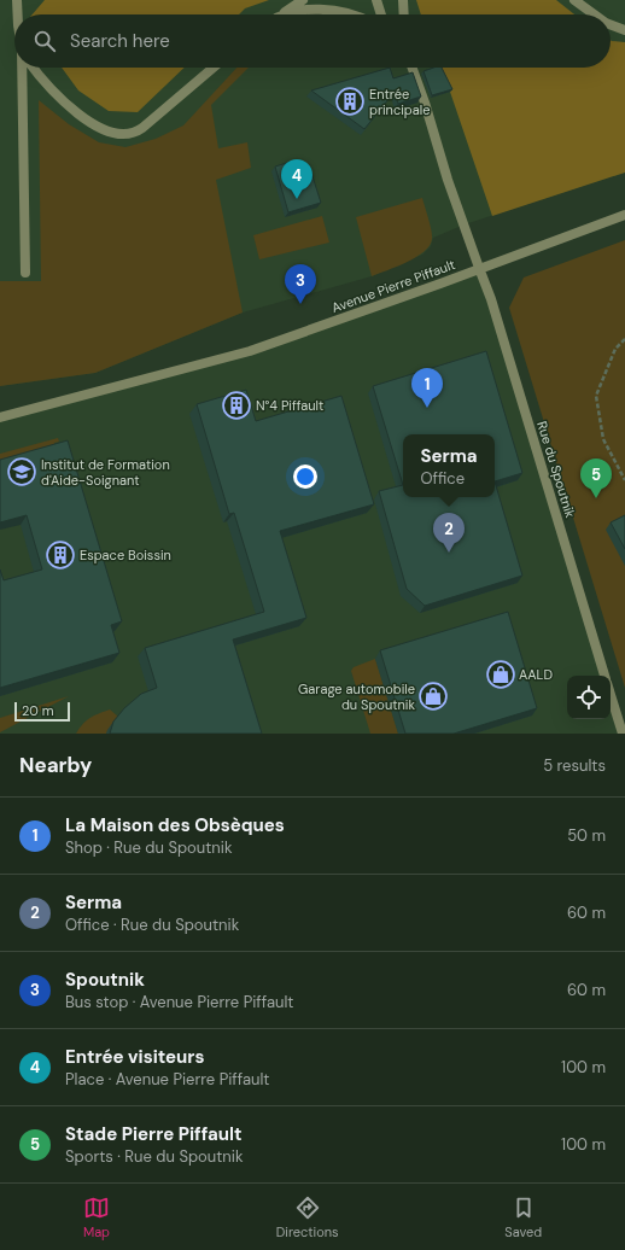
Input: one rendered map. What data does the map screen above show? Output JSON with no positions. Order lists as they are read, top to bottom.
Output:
{
  "streets": {
    "street": ["Avenue Pierre Piffault", "Rue du Spoutnik"]
  },
  "crossings": [
    ["Avenue Pierre Piffault", "Rue du Spoutnik"]
  ],
  "places": {
    "building": ["Entrée principale", "N°4 Piffault", "Espace Boissin"],
    "school or university": ["Institut de Formation d'Aide-Soignant"],
    "shop": ["AALD", "Garage automobile du Spoutnik"]
  },
  "scale_bar": "20 m",
  "page": {
    "search": "Search here",
    "pins": [
      "4",
      "3",
      "1",
      "5",
      "2"
    ],
    "popup": ["Serma", "Office"],
    "scale": "20 m",
    "heading": ["Nearby", "5 results"],
    "list": [
      {
        "mark": "1",
        "name": "La Maison des Obsèques",
        "note": "Shop · Rue du Spoutnik",
        "value": "50 m"
      },
      {
        "mark": "2",
        "name": "Serma",
        "note": "Office · Rue du Spoutnik",
        "value": "60 m"
      },
      {
        "mark": "3",
        "name": "Spoutnik",
        "note": "Bus stop · Avenue Pierre Piffault",
        "value": "60 m"
      },
      {
        "mark": "4",
        "name": "Entrée visiteurs",
        "note": "Place · Avenue Pierre Piffault",
        "value": "100 m"
      },
      {
        "mark": "5",
        "name": "Stade Pierre Piffault",
        "note": "Sports · Rue du Spoutnik",
        "value": "100 m"
      }
    ],
    "nav": ["Map", "Directions", "Saved"]
  }
}
